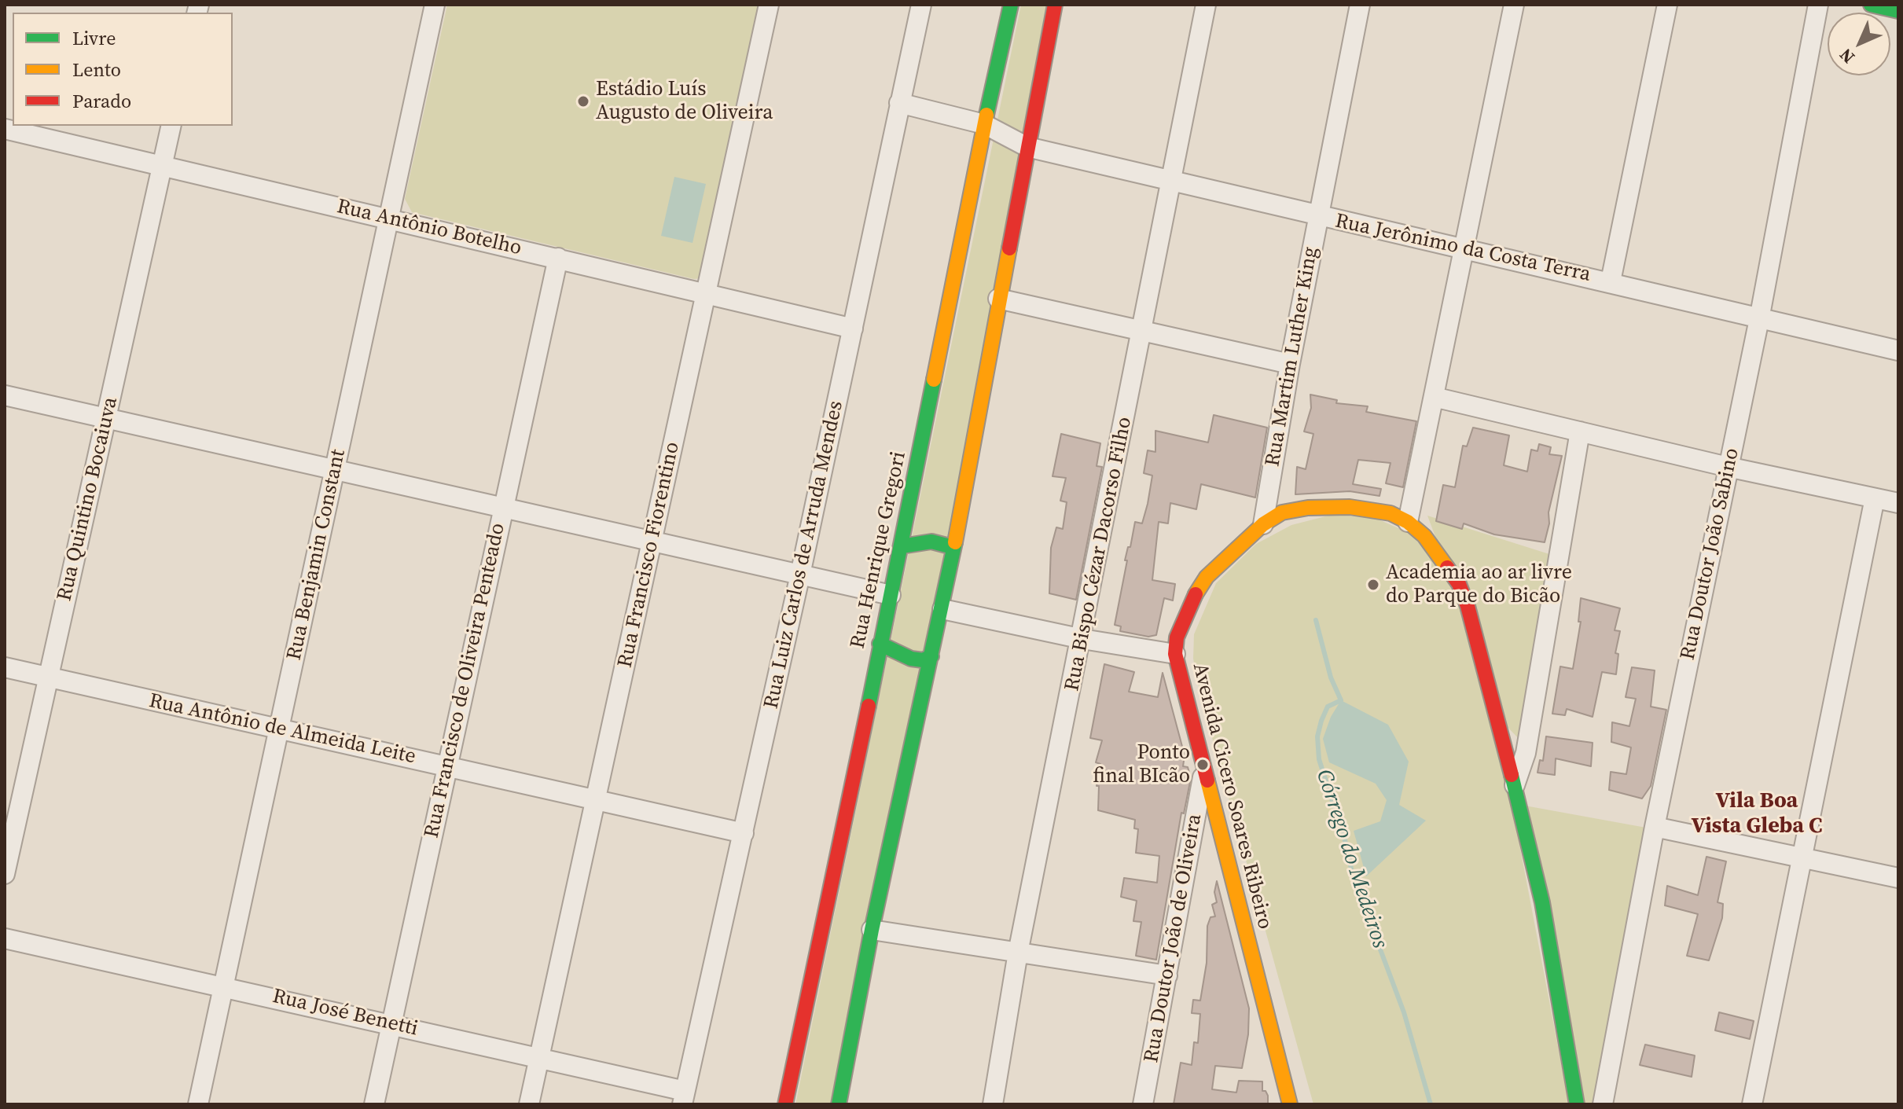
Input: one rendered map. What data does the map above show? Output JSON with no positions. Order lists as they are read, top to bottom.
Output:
{
  "streets": {
    "main road": ["Rua Henrique Gregori", "Avenida Cicero Soares Ribeiro"],
    "street": [
      "Rua Antônio Botelho",
      "Rua Jerônimo da Costa Terra",
      "Rua Martim Luther King",
      "Rua Quintino Bocaiuva",
      "Rua Bispo Cézar Dacorso Filho",
      "Rua Doutor João Sabino",
      "Rua Benjamin Constant",
      "Rua Francisco Fiorentino",
      "Rua Luiz Carlos de Arruda Mendes",
      "Rua Francisco de Oliveira Penteado",
      "Rua Antônio de Almeida Leite",
      "Rua Doutor João de Oliveira",
      "Rua José Benetti"
    ]
  },
  "crossings": [
    ["Rua Antônio Botelho", "Rua Quintino Bocaiuva"],
    ["Rua Antônio Botelho", "Rua Benjamin Constant"],
    ["Rua Antônio Botelho", "Rua Francisco Fiorentino"],
    ["Rua Antônio Botelho", "Rua Luiz Carlos de Arruda Mendes"],
    ["Rua Antônio Botelho", "Rua Francisco de Oliveira Penteado"],
    ["Rua Jerônimo da Costa Terra", "Rua Martim Luther King"],
    ["Rua Jerônimo da Costa Terra", "Rua Henrique Gregori"],
    ["Rua Jerônimo da Costa Terra", "Rua Bispo Cézar Dacorso Filho"],
    ["Rua Jerônimo da Costa Terra", "Rua Doutor João Sabino"],
    ["Rua Jerônimo da Costa Terra", "Rua Luiz Carlos de Arruda Mendes"],
    ["Rua Martim Luther King", "Avenida Cicero Soares Ribeiro"],
    ["Rua Quintino Bocaiuva", "Rua Antônio de Almeida Leite"],
    ["Rua Benjamin Constant", "Rua Antônio de Almeida Leite"],
    ["Rua Benjamin Constant", "Rua José Benetti"],
    ["Rua Francisco Fiorentino", "Rua Antônio de Almeida Leite"],
    ["Rua Francisco Fiorentino", "Rua José Benetti"],
    ["Rua Luiz Carlos de Arruda Mendes", "Rua Antônio de Almeida Leite"],
    ["Rua Luiz Carlos de Arruda Mendes", "Rua José Benetti"],
    ["Rua Francisco de Oliveira Penteado", "Rua Antônio de Almeida Leite"],
    ["Rua Francisco de Oliveira Penteado", "Rua José Benetti"],
    ["Avenida Cicero Soares Ribeiro", "Rua Doutor João de Oliveira"]
  ],
  "districts": ["Vila Boa Vista Gleba C"],
  "water": ["Córrego do Medeiros"],
  "places": ["Estádio Luís Augusto de Oliveira", "Academia ao ar livre do Parque do Bicão", "Ponto final BIcão"],
  "legend": ["Livre", "Lento", "Parado"],
  "north": "bottom left"
}
